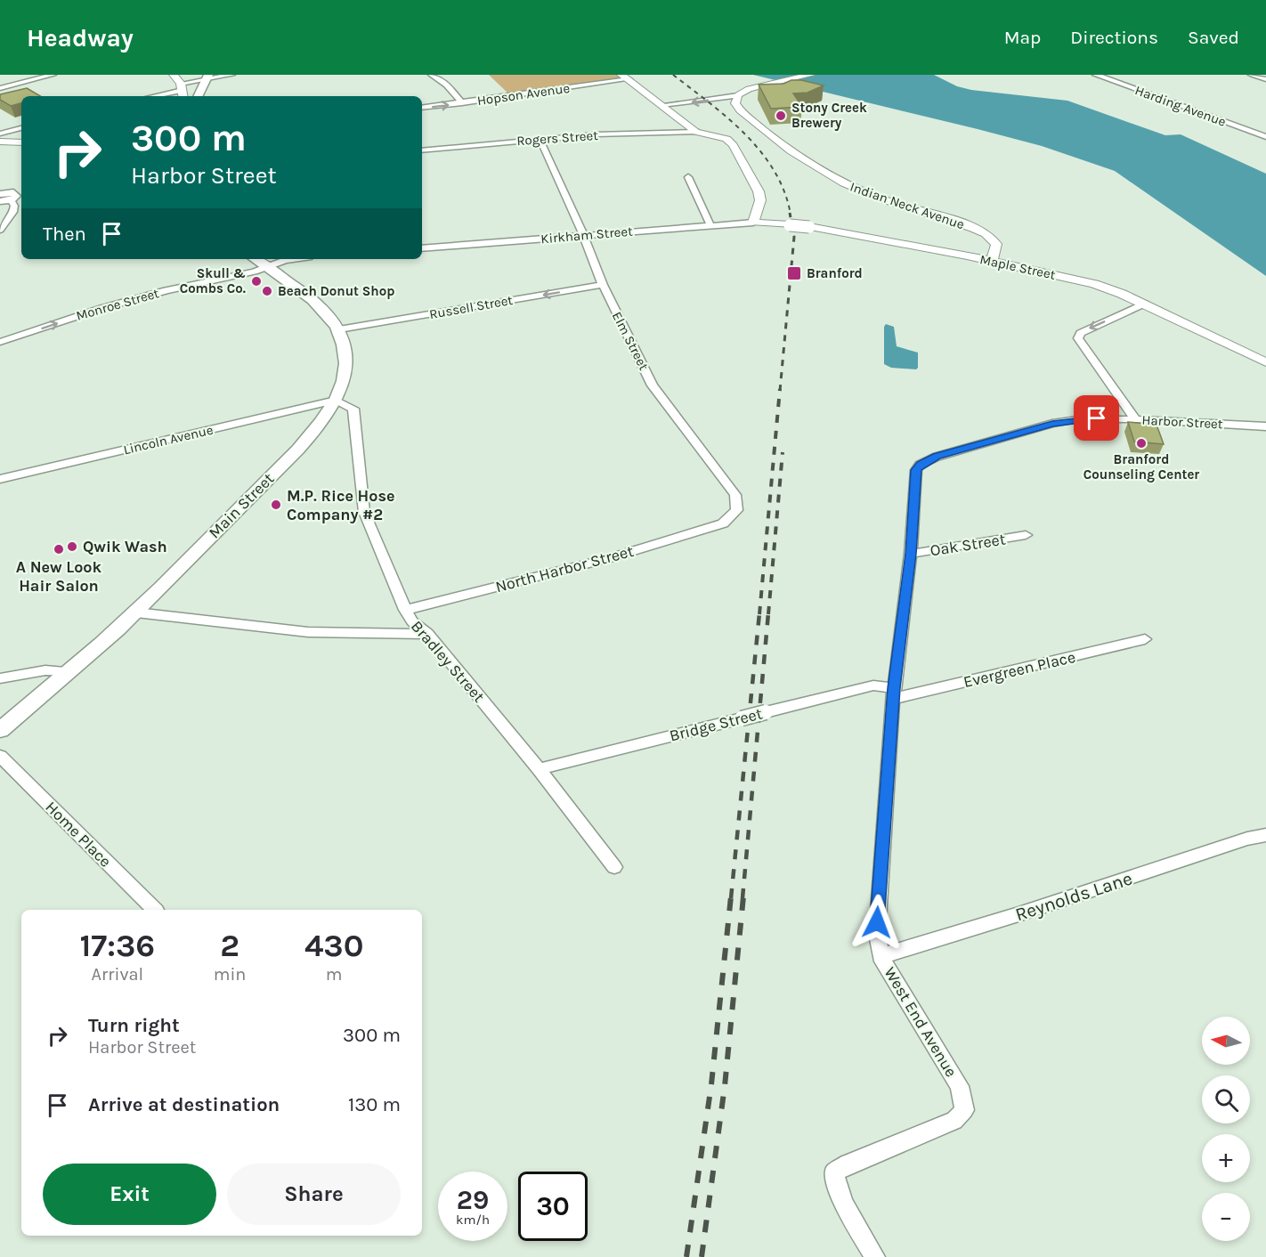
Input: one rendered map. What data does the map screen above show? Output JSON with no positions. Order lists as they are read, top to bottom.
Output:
{
  "streets": {
    "main road": ["Main Street"],
    "street": [
      "Hopson Avenue",
      "Harding Avenue",
      "Rogers Street",
      "Indian Neck Avenue",
      "Kirkham Street",
      "Maple Street",
      "Monroe Street",
      "Russell Street",
      "Elm Street",
      "Harbor Street",
      "Lincoln Avenue",
      "Oak Street",
      "North Harbor Street",
      "Bradley Street",
      "Evergreen Place",
      "Bridge Street",
      "Home Place",
      "Reynolds Lane",
      "West End Avenue"
    ]
  },
  "crossings": [
    ["Rogers Street", "Elm Street"],
    ["Indian Neck Avenue", "Maple Street"],
    ["Kirkham Street", "Maple Street"],
    ["Kirkham Street", "Elm Street"],
    ["Russell Street", "Elm Street"],
    ["Russell Street", "Main Street"],
    ["Elm Street", "North Harbor Street"],
    ["Harbor Street", "West End Avenue"],
    ["Lincoln Avenue", "Main Street"],
    ["Lincoln Avenue", "Bradley Street"],
    ["Main Street", "Bradley Street"],
    ["Oak Street", "West End Avenue"],
    ["North Harbor Street", "Bradley Street"],
    ["Bradley Street", "Bridge Street"],
    ["Evergreen Place", "Bridge Street"],
    ["Evergreen Place", "West End Avenue"],
    ["Bridge Street", "West End Avenue"],
    ["Reynolds Lane", "West End Avenue"]
  ],
  "one_way": ["Monroe Street", "Russell Street"],
  "places": {
    "other": [
      "Stony Creek Brewery",
      "Skull & Combs Co.",
      "Beach Donut Shop",
      "Branford Counseling Center",
      "M.P. Rice Hose Company #2",
      "Qwik Wash",
      "A New Look Hair Salon"
    ],
    "transit": ["Branford"]
  },
  "north": "left",
  "page": {
    "header": "Headway",
    "nav": ["Map", "Directions", "Saved"],
    "turn": ["300 m", "Harbor Street"],
    "then": "Then",
    "eta": [
      "17:36",
      "Arrival",
      "2",
      "min",
      "430",
      "m"
    ],
    "list": [
      {
        "name": "Turn right",
        "note": "Harbor Street",
        "value": "300 m"
      },
      {
        "name": "Arrive at destination",
        "value": "130 m"
      }
    ],
    "map_buttons": ["+", "−"],
    "buttons": ["Exit", "Share"],
    "speed": "29 km/h",
    "limit": "30"
  }
}
